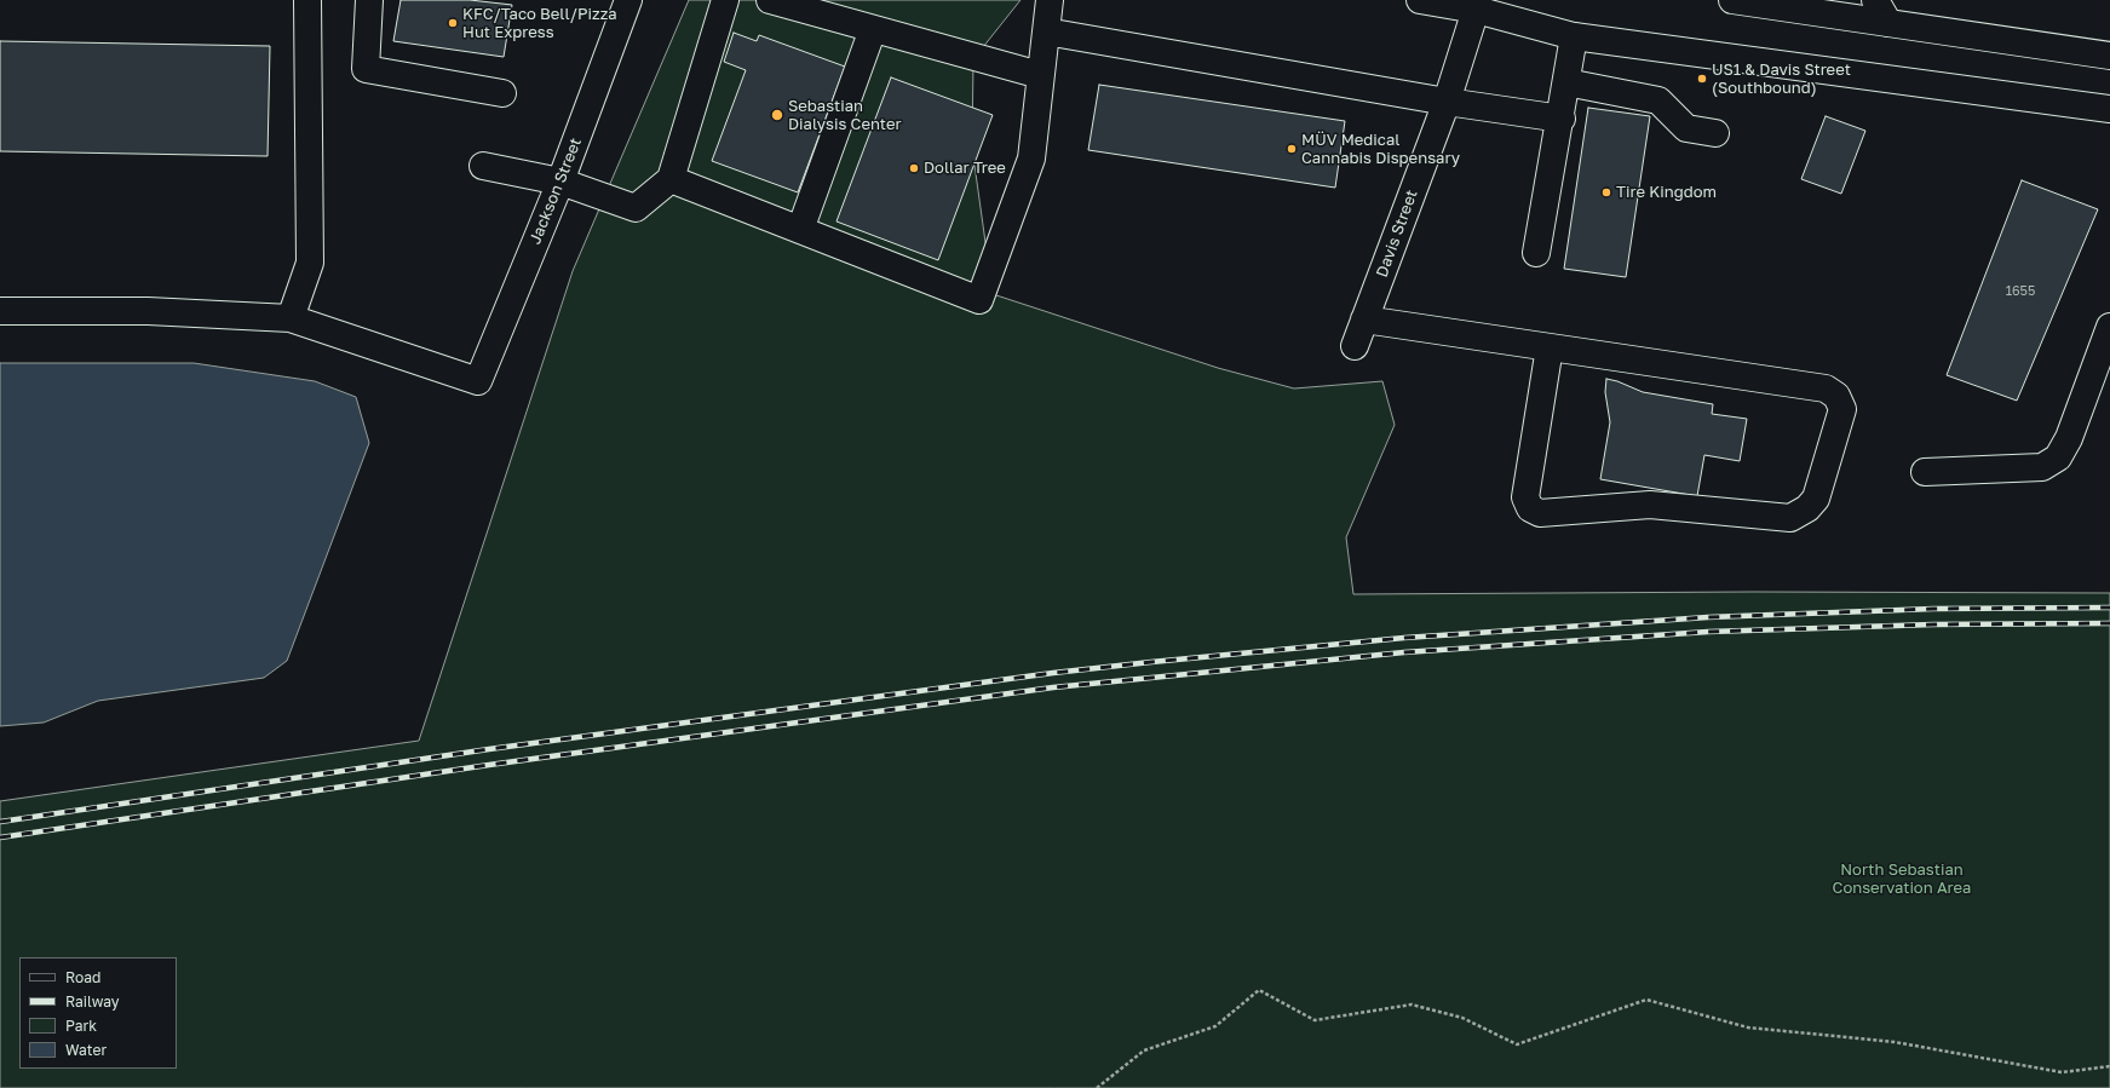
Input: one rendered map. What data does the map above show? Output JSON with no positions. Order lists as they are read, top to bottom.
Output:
{
  "streets": {
    "main road": ["Jackson Street", "Davis Street"]
  },
  "parks": ["North Sebastian Conservation Area"],
  "places": [
    "KFC/Taco Bell/Pizza Hut Express",
    "US1 & Davis Street (Southbound)",
    "Sebastian Dialysis Center",
    "MÜV Medical Cannabis Dispensary",
    "Dollar Tree",
    "Tire Kingdom"
  ],
  "house_numbers": ["1655"],
  "legend": [
    "Road",
    "Railway",
    "Park",
    "Water"
  ]
}
